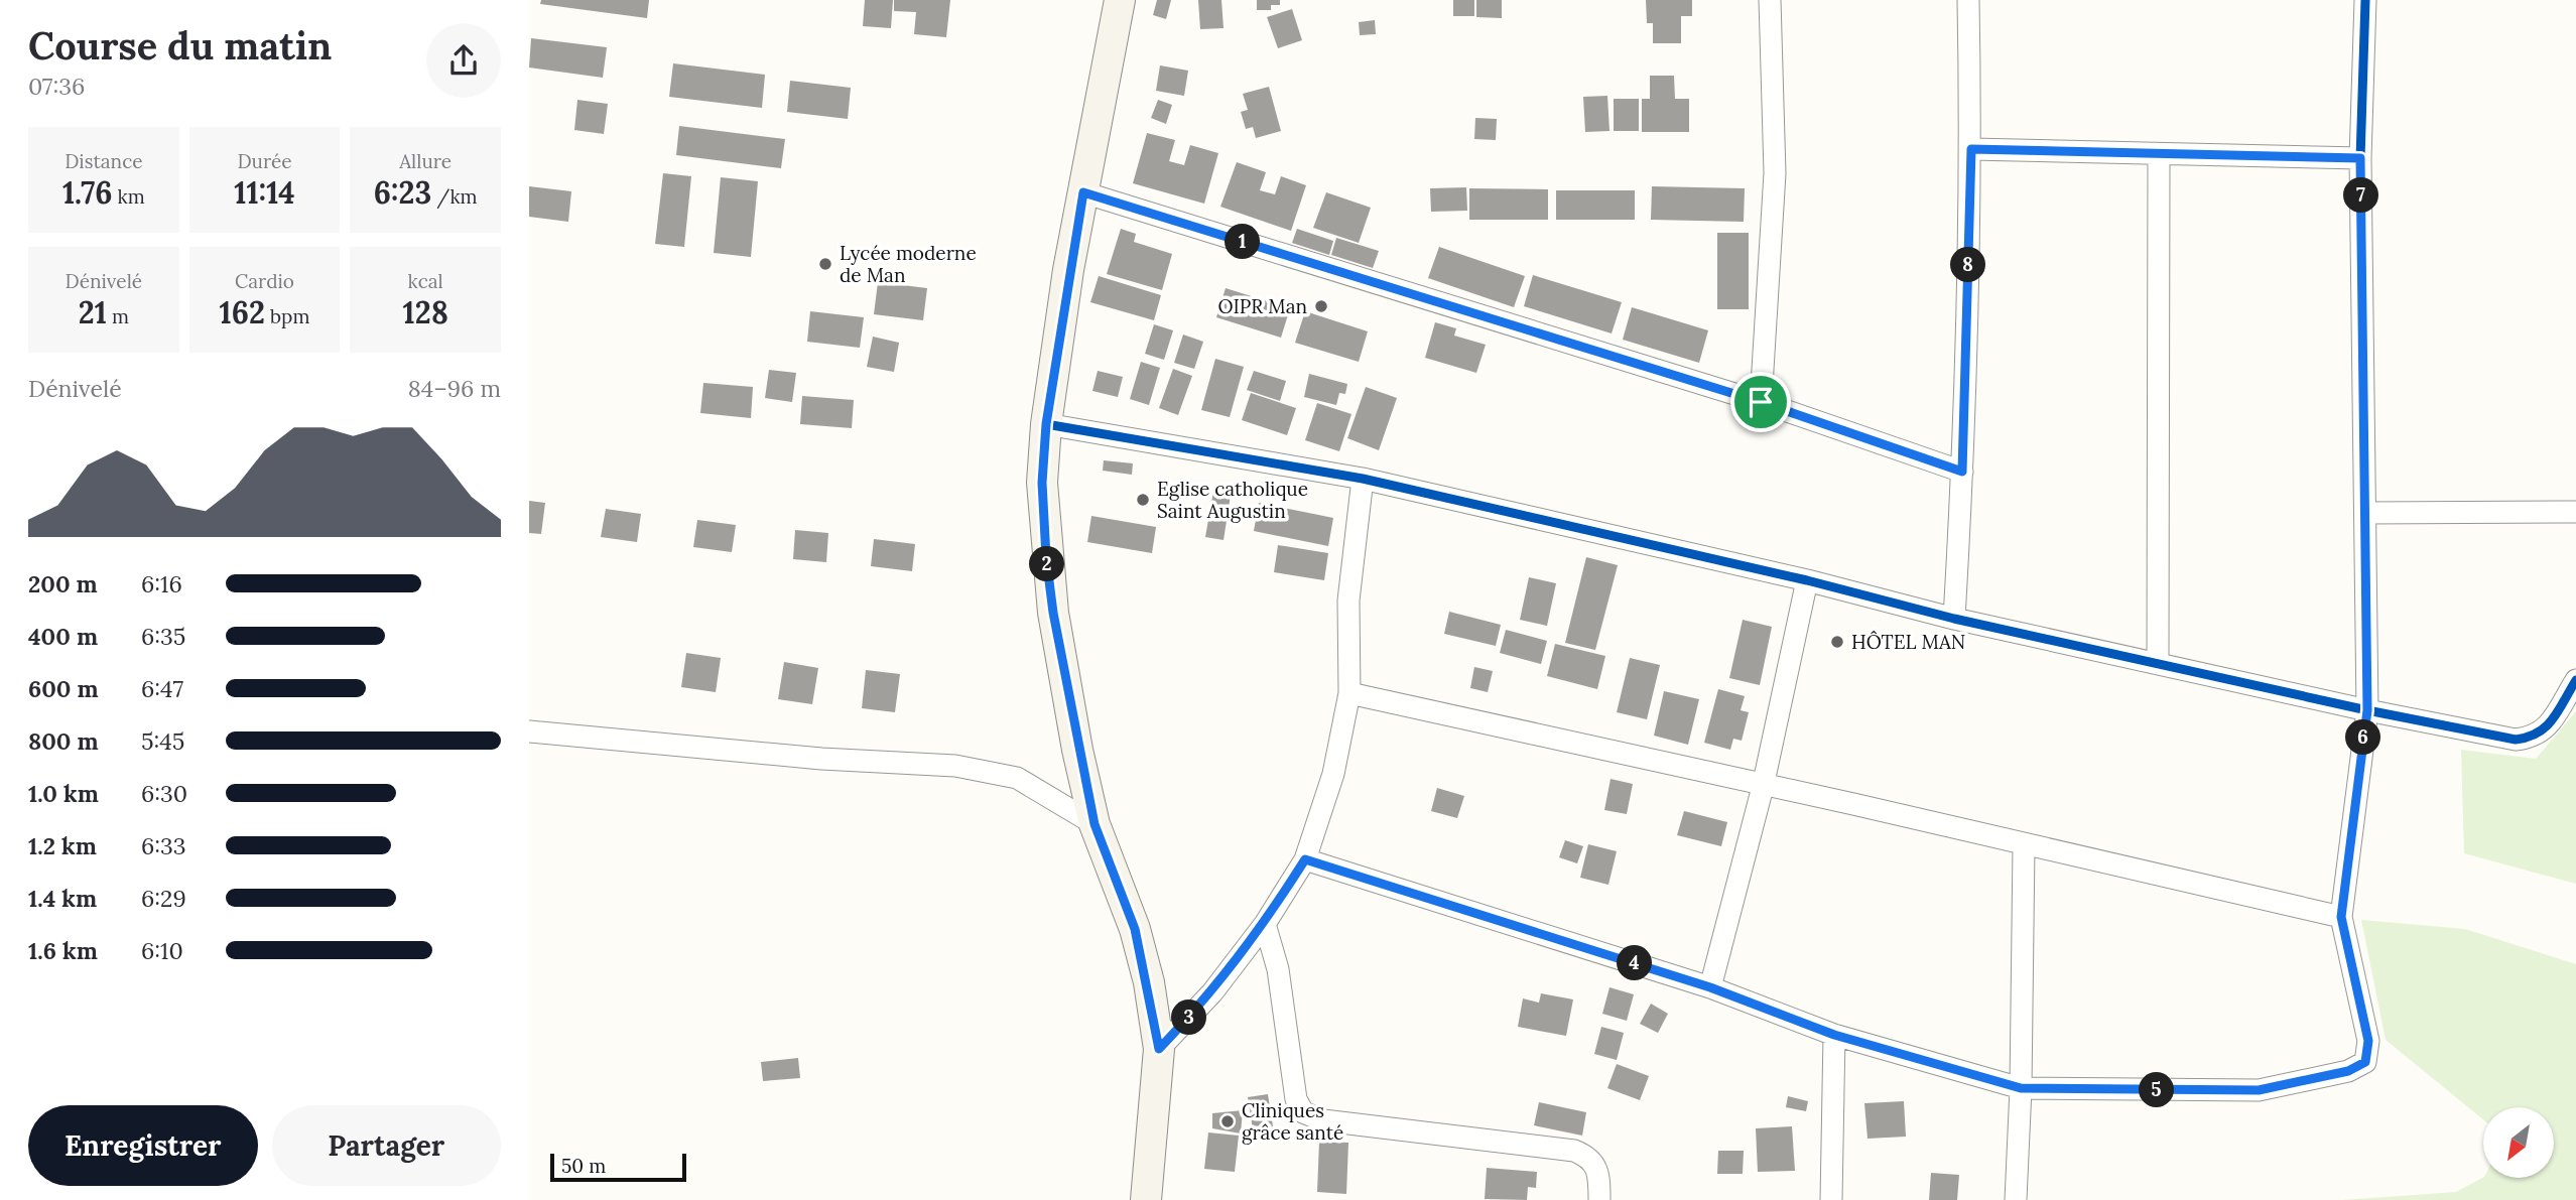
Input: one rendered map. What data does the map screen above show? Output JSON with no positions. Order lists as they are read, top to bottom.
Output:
{
  "places": [
    "Lycée moderne de Man",
    "OIPR Man",
    "Eglise catholique Saint Augustin",
    "HÔTEL MAN",
    "Cliniques grâce santé"
  ],
  "scale_bar": "50 m",
  "north": "bottom left",
  "page": {
    "heading": ["Course du matin", "07:36"],
    "stats": [
      ["Distance", "1.76 km"],
      ["Durée", "11:14"],
      ["Allure", "6:23 /km"],
      ["Dénivelé", "21 m"],
      ["Cardio", "162 bpm"],
      ["kcal", "128"]
    ],
    "pins": [
      "7",
      "1",
      "8",
      "2",
      "6",
      "4",
      "3",
      "5"
    ],
    "chart": ["Dénivelé", "84–96 m"],
    "list": [
      {
        "name": "200 m",
        "note": "6:16"
      },
      {
        "name": "400 m",
        "note": "6:35"
      },
      {
        "name": "600 m",
        "note": "6:47"
      },
      {
        "name": "800 m",
        "note": "5:45"
      },
      {
        "name": "1.0 km",
        "note": "6:30"
      },
      {
        "name": "1.2 km",
        "note": "6:33"
      },
      {
        "name": "1.4 km",
        "note": "6:29"
      },
      {
        "name": "1.6 km",
        "note": "6:10"
      }
    ],
    "buttons": ["Enregistrer", "Partager"],
    "scale": "50 m"
  }
}
